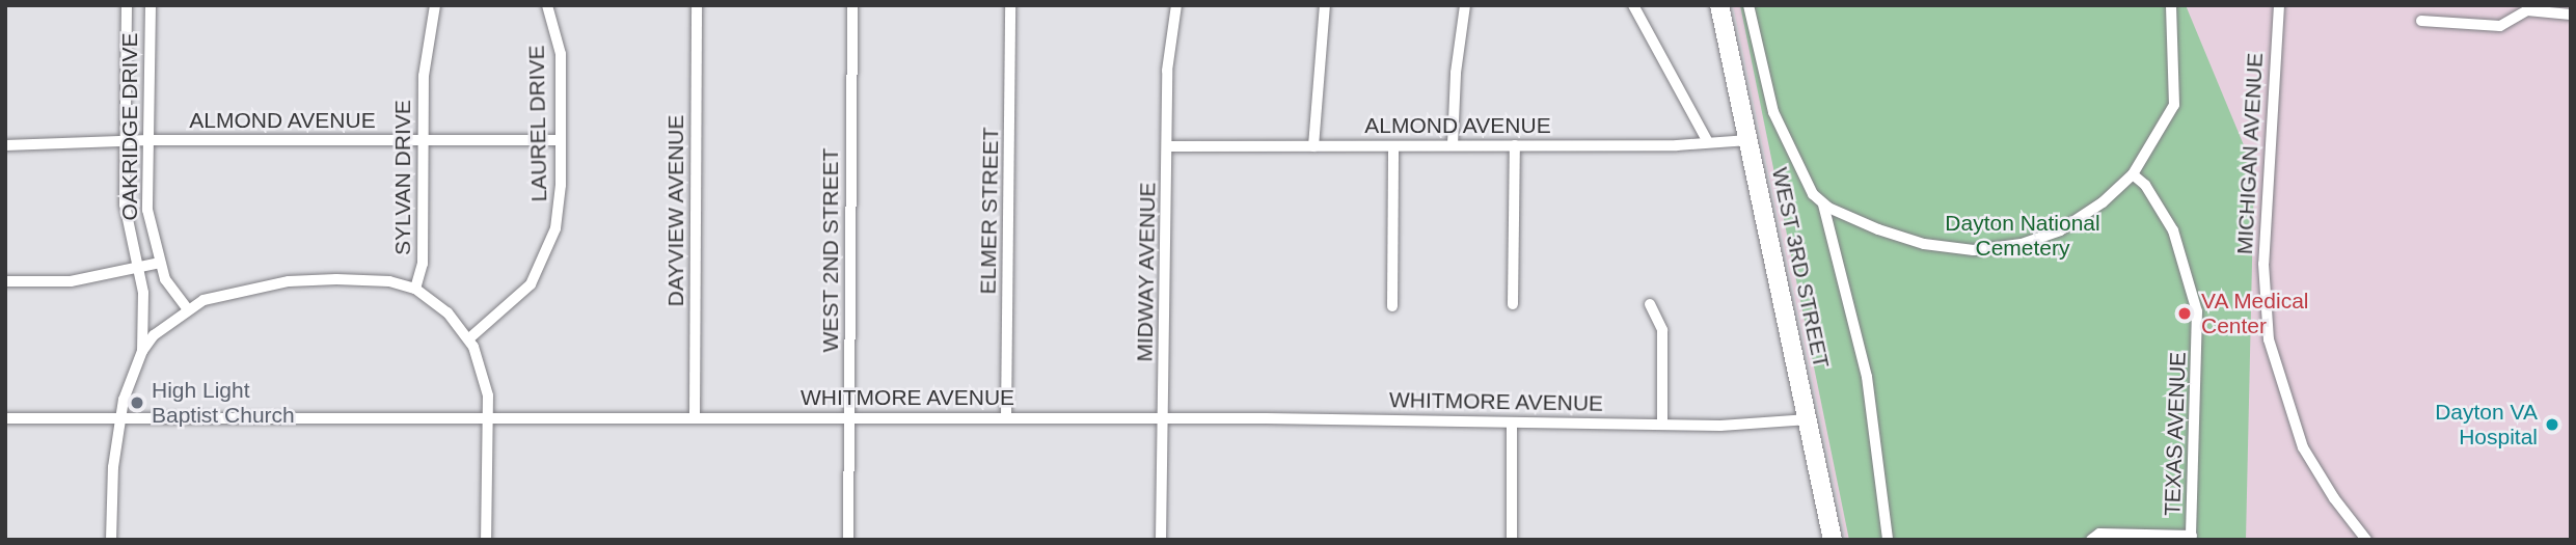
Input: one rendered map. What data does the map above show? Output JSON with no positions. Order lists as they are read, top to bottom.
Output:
{
  "streets": {
    "main road": ["WEST 3RD STREET"],
    "street": [
      "ALMOND AVENUE",
      "LAUREL DRIVE",
      "OAKRIDGE DRIVE",
      "MICHIGAN AVENUE",
      "SYLVAN DRIVE",
      "DAYVIEW AVENUE",
      "ELMER STREET",
      "WEST 2ND STREET",
      "MIDWAY AVENUE",
      "WHITMORE AVENUE",
      "TEXAS AVENUE"
    ]
  },
  "crossings": [
    ["ALMOND AVENUE", "LAUREL DRIVE"],
    ["ALMOND AVENUE", "OAKRIDGE DRIVE"],
    ["ALMOND AVENUE", "SYLVAN DRIVE"],
    ["ALMOND AVENUE", "WEST 3RD STREET"],
    ["ALMOND AVENUE", "MIDWAY AVENUE"],
    ["OAKRIDGE DRIVE", "WHITMORE AVENUE"],
    ["DAYVIEW AVENUE", "WHITMORE AVENUE"],
    ["ELMER STREET", "WHITMORE AVENUE"],
    ["WEST 2ND STREET", "WHITMORE AVENUE"],
    ["WEST 3RD STREET", "WHITMORE AVENUE"],
    ["MIDWAY AVENUE", "WHITMORE AVENUE"]
  ],
  "parks": ["Dayton National Cemetery"],
  "places": ["VA Medical Center", "High Light Baptist Church", "Dayton VA Hospital"]
}
